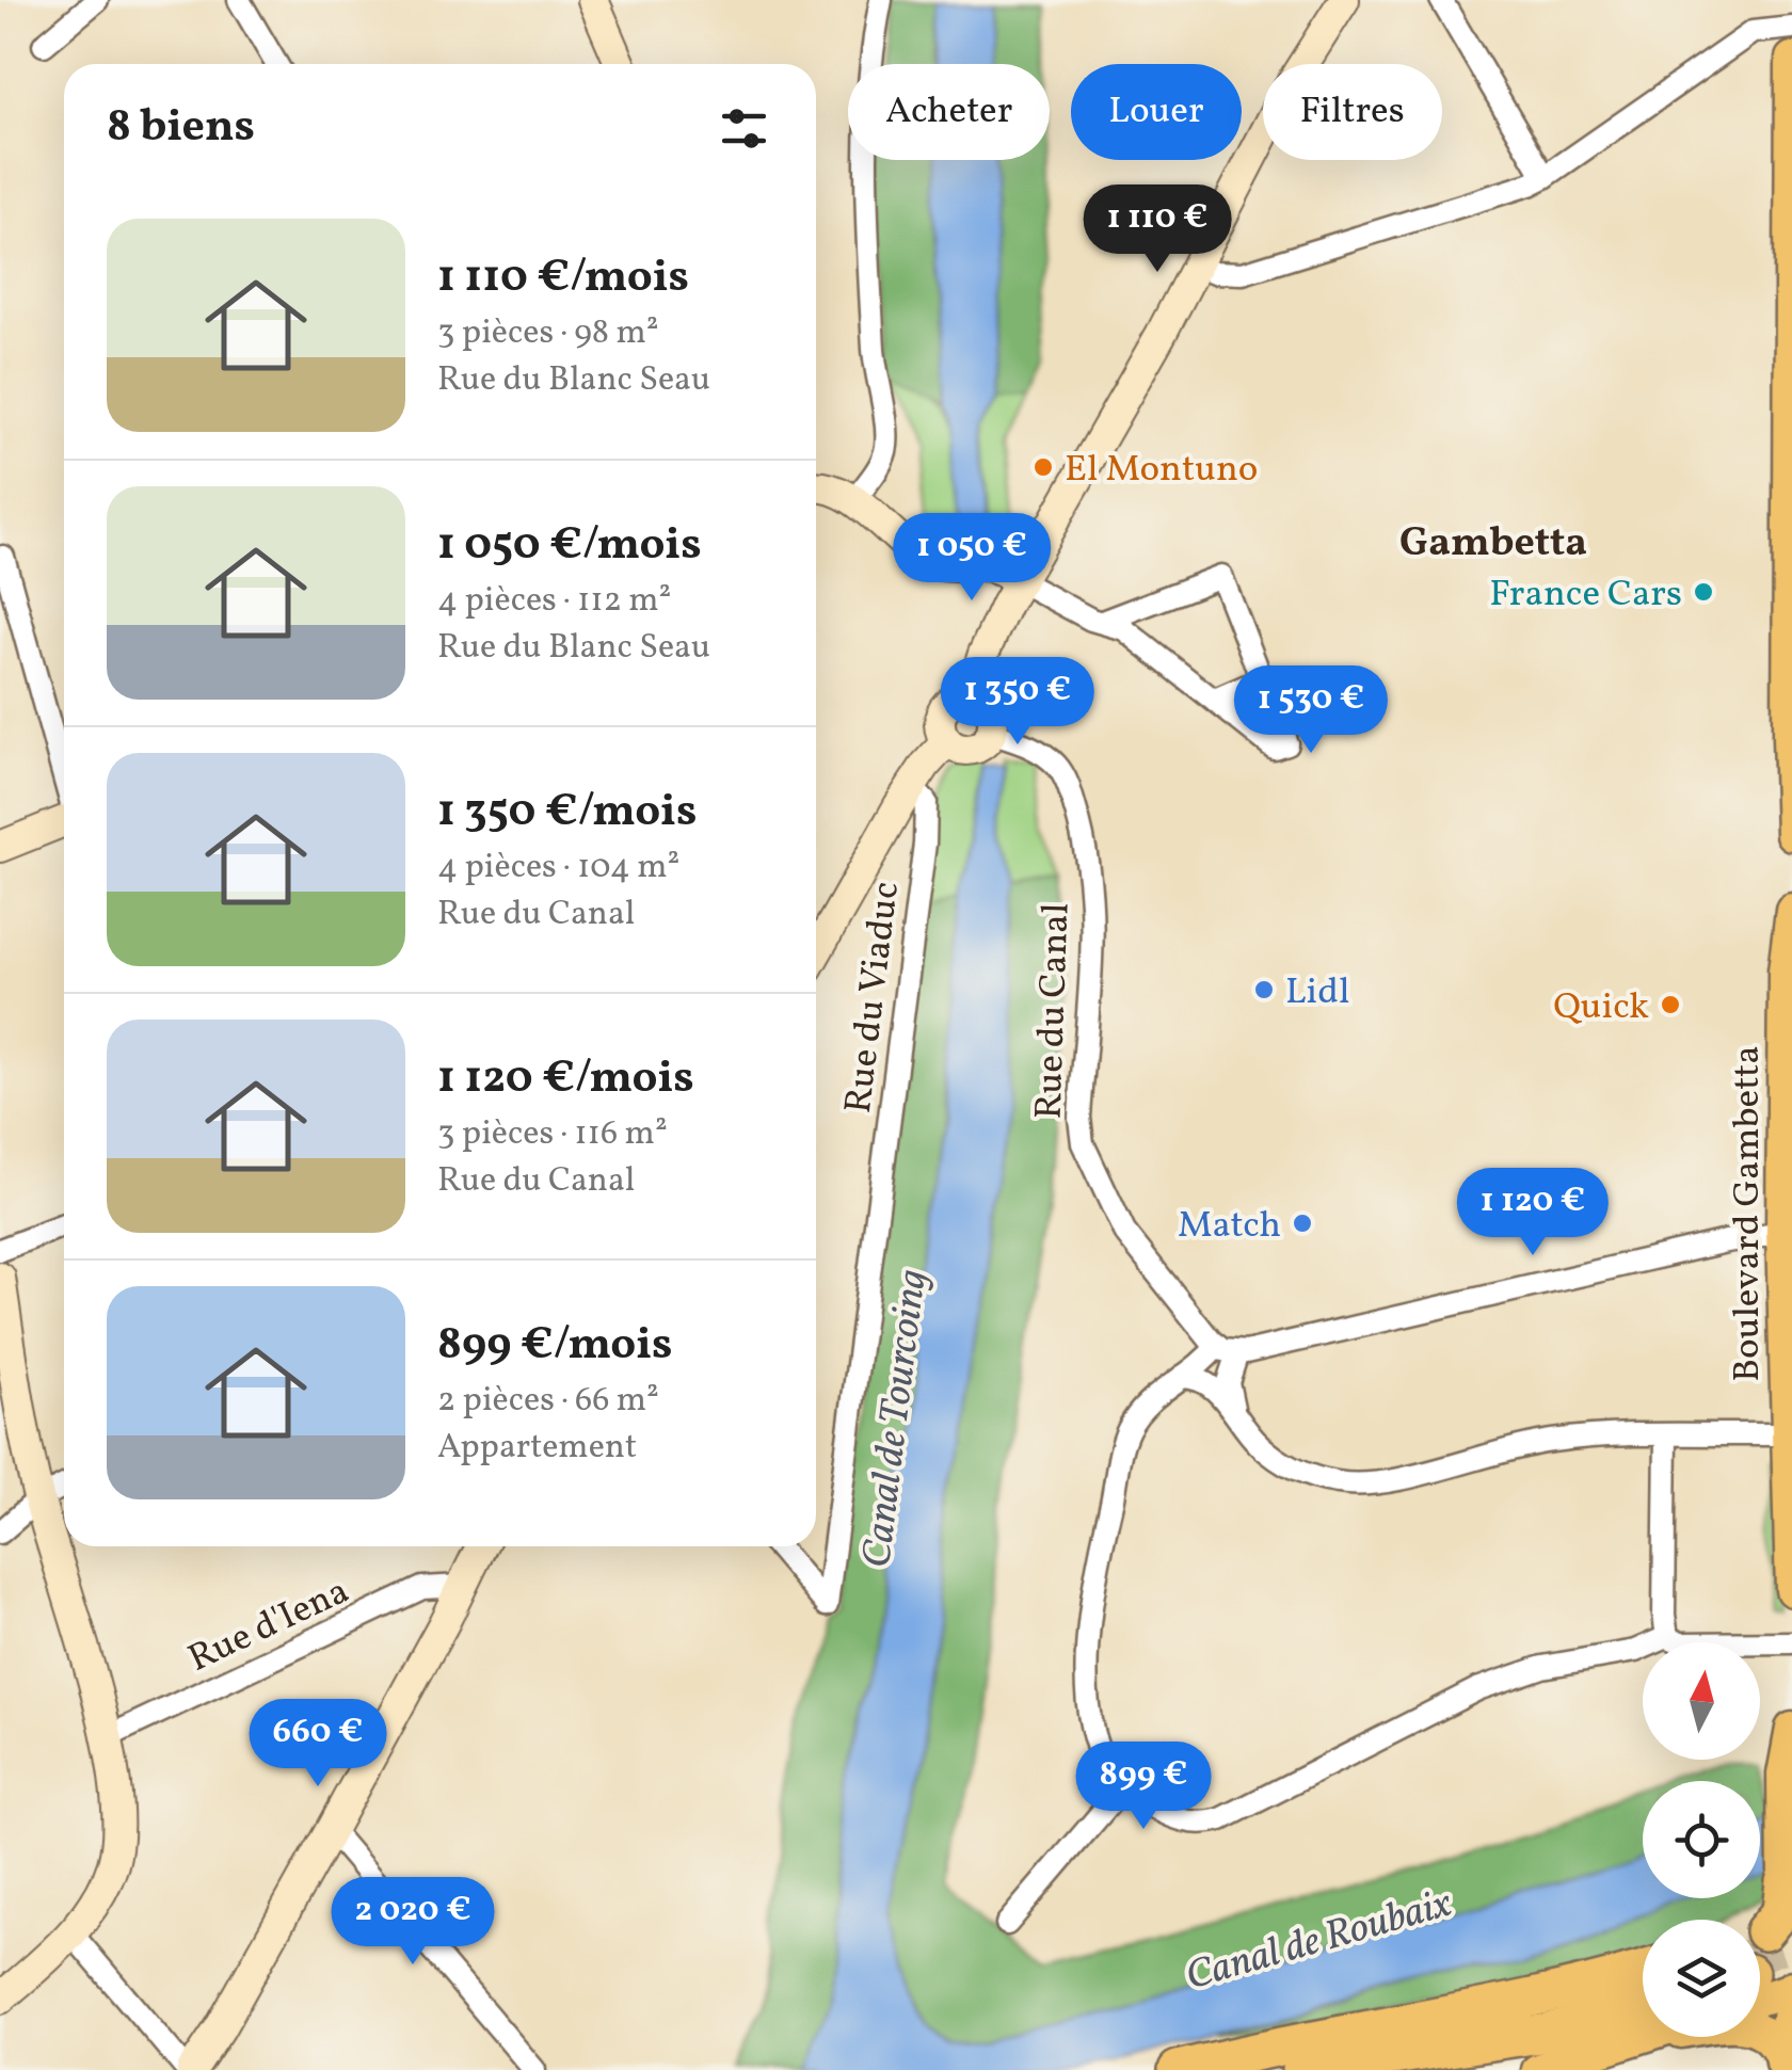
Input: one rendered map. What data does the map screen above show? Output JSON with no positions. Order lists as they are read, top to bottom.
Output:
{
  "streets": {
    "main road": ["Boulevard Gambetta"],
    "street": ["Rue du Viaduc", "Rue du Canal", "Rue d'Iena"]
  },
  "districts": ["Gambetta"],
  "water": ["Canal de Tourcoing", "Canal de Roubaix"],
  "places": [
    "El Montuno",
    "France Cars",
    "Lidl",
    "Quick",
    "Match"
  ],
  "north": "top",
  "page": {
    "chip": ["Acheter", "Louer", "Filtres"],
    "heading": "8 biens",
    "price": [
      "1 110 €",
      "1 050 €",
      "1 350 €",
      "1 530 €",
      "1 120 €",
      "660 €",
      "899 €",
      "2 020 €"
    ],
    "list": [
      {
        "name": "1 110 €/mois",
        "note": "3 pièces · 98 m² · Rue du Blanc Seau"
      },
      {
        "name": "1 050 €/mois",
        "note": "4 pièces · 112 m² · Rue du Blanc Seau"
      },
      {
        "name": "1 350 €/mois",
        "note": "4 pièces · 104 m² · Rue du Canal"
      },
      {
        "name": "1 120 €/mois",
        "note": "3 pièces · 116 m² · Rue du Canal"
      },
      {
        "name": "899 €/mois",
        "note": "2 pièces · 66 m² · Appartement"
      }
    ]
  }
}
